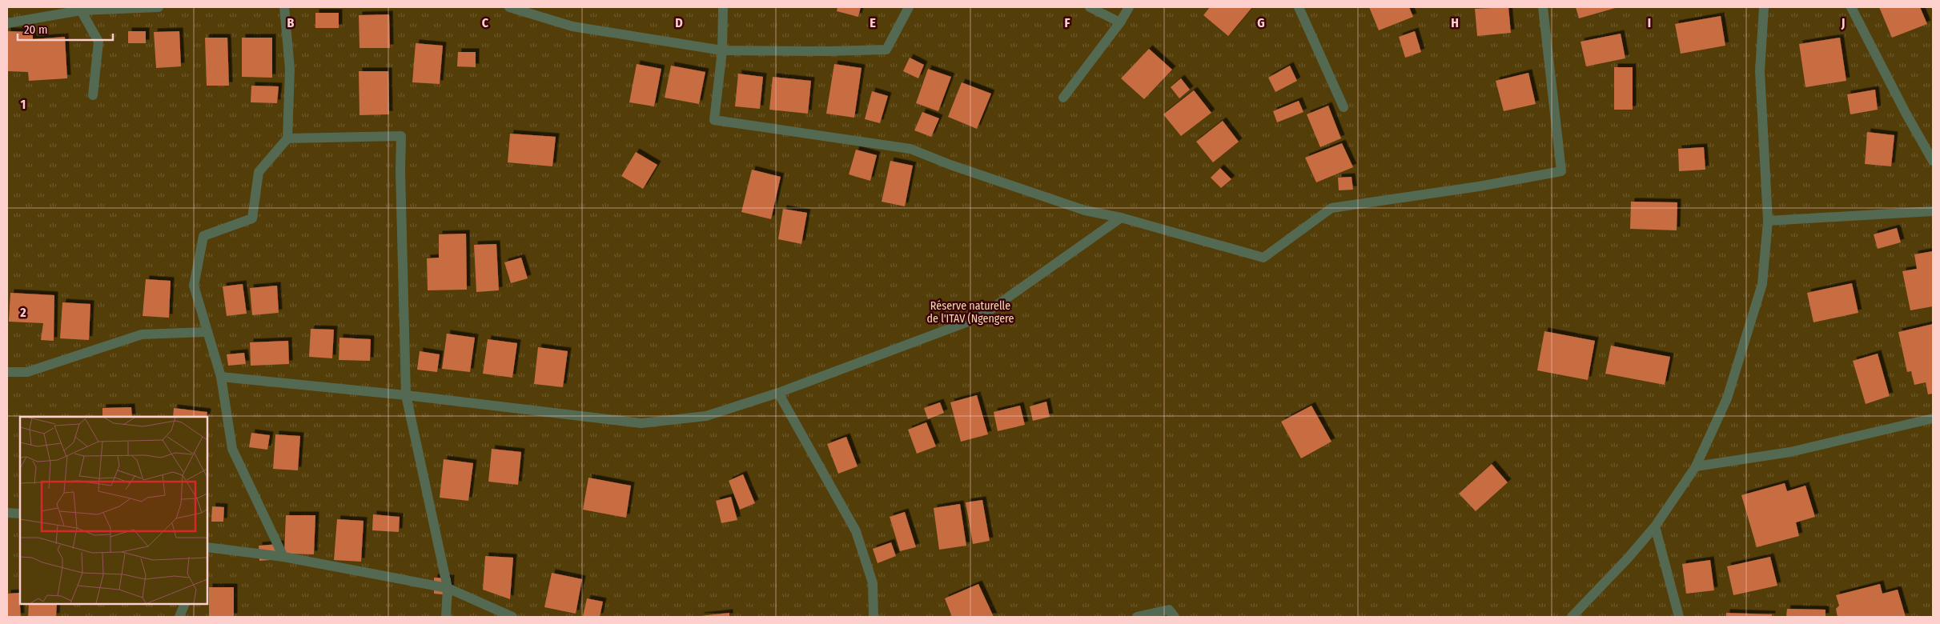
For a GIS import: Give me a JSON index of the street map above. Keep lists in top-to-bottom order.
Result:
{
  "parks": ["Réserve naturelle de l'ITAV (Ngengere"],
  "scale_bar": "20 m",
  "grid": {
    "columns": [
      "B",
      "C",
      "D",
      "E",
      "F",
      "G",
      "H",
      "I",
      "J"
    ],
    "rows": ["1", "2"]
  }
}
